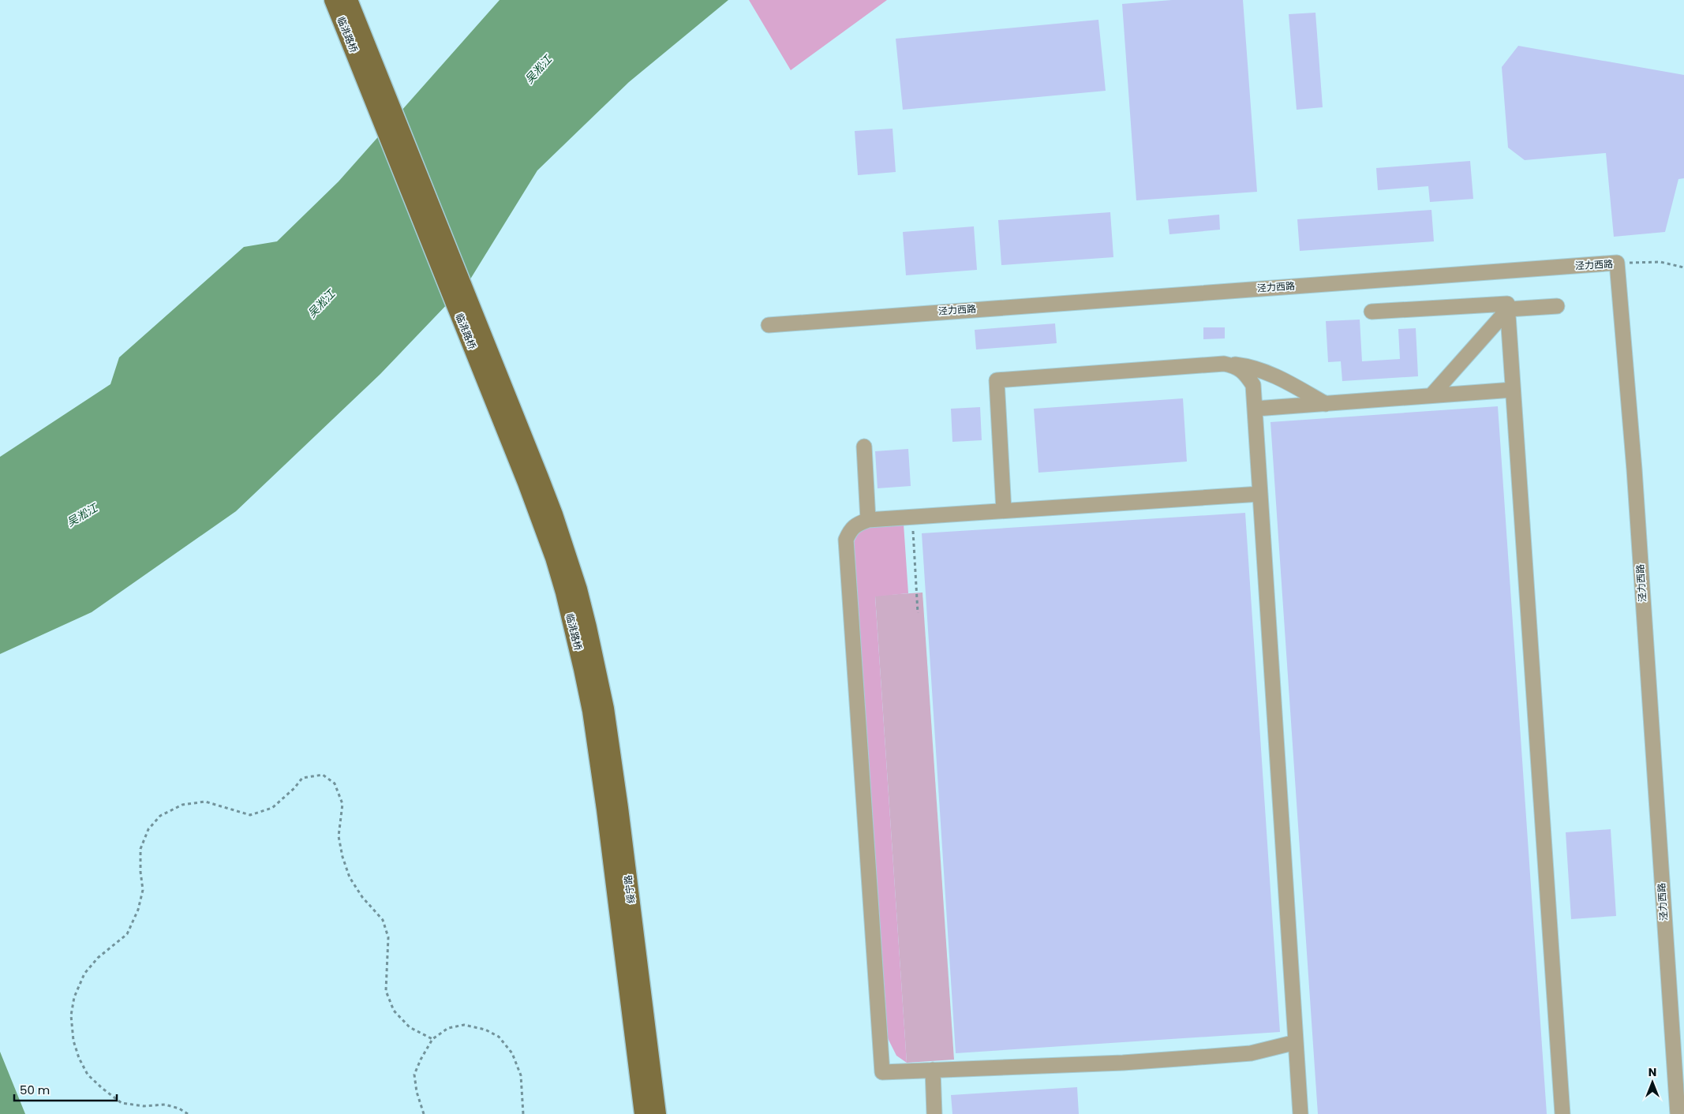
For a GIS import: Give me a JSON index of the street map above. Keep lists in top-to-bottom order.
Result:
{
  "streets": {
    "main road": ["临洮路桥", "绥宁路"],
    "street": ["泾力西路"]
  },
  "crossings": [
    ["临洮路桥", "绥宁路"]
  ],
  "water": ["吴淞江"],
  "scale_bar": "50 m",
  "north": "top"
}
